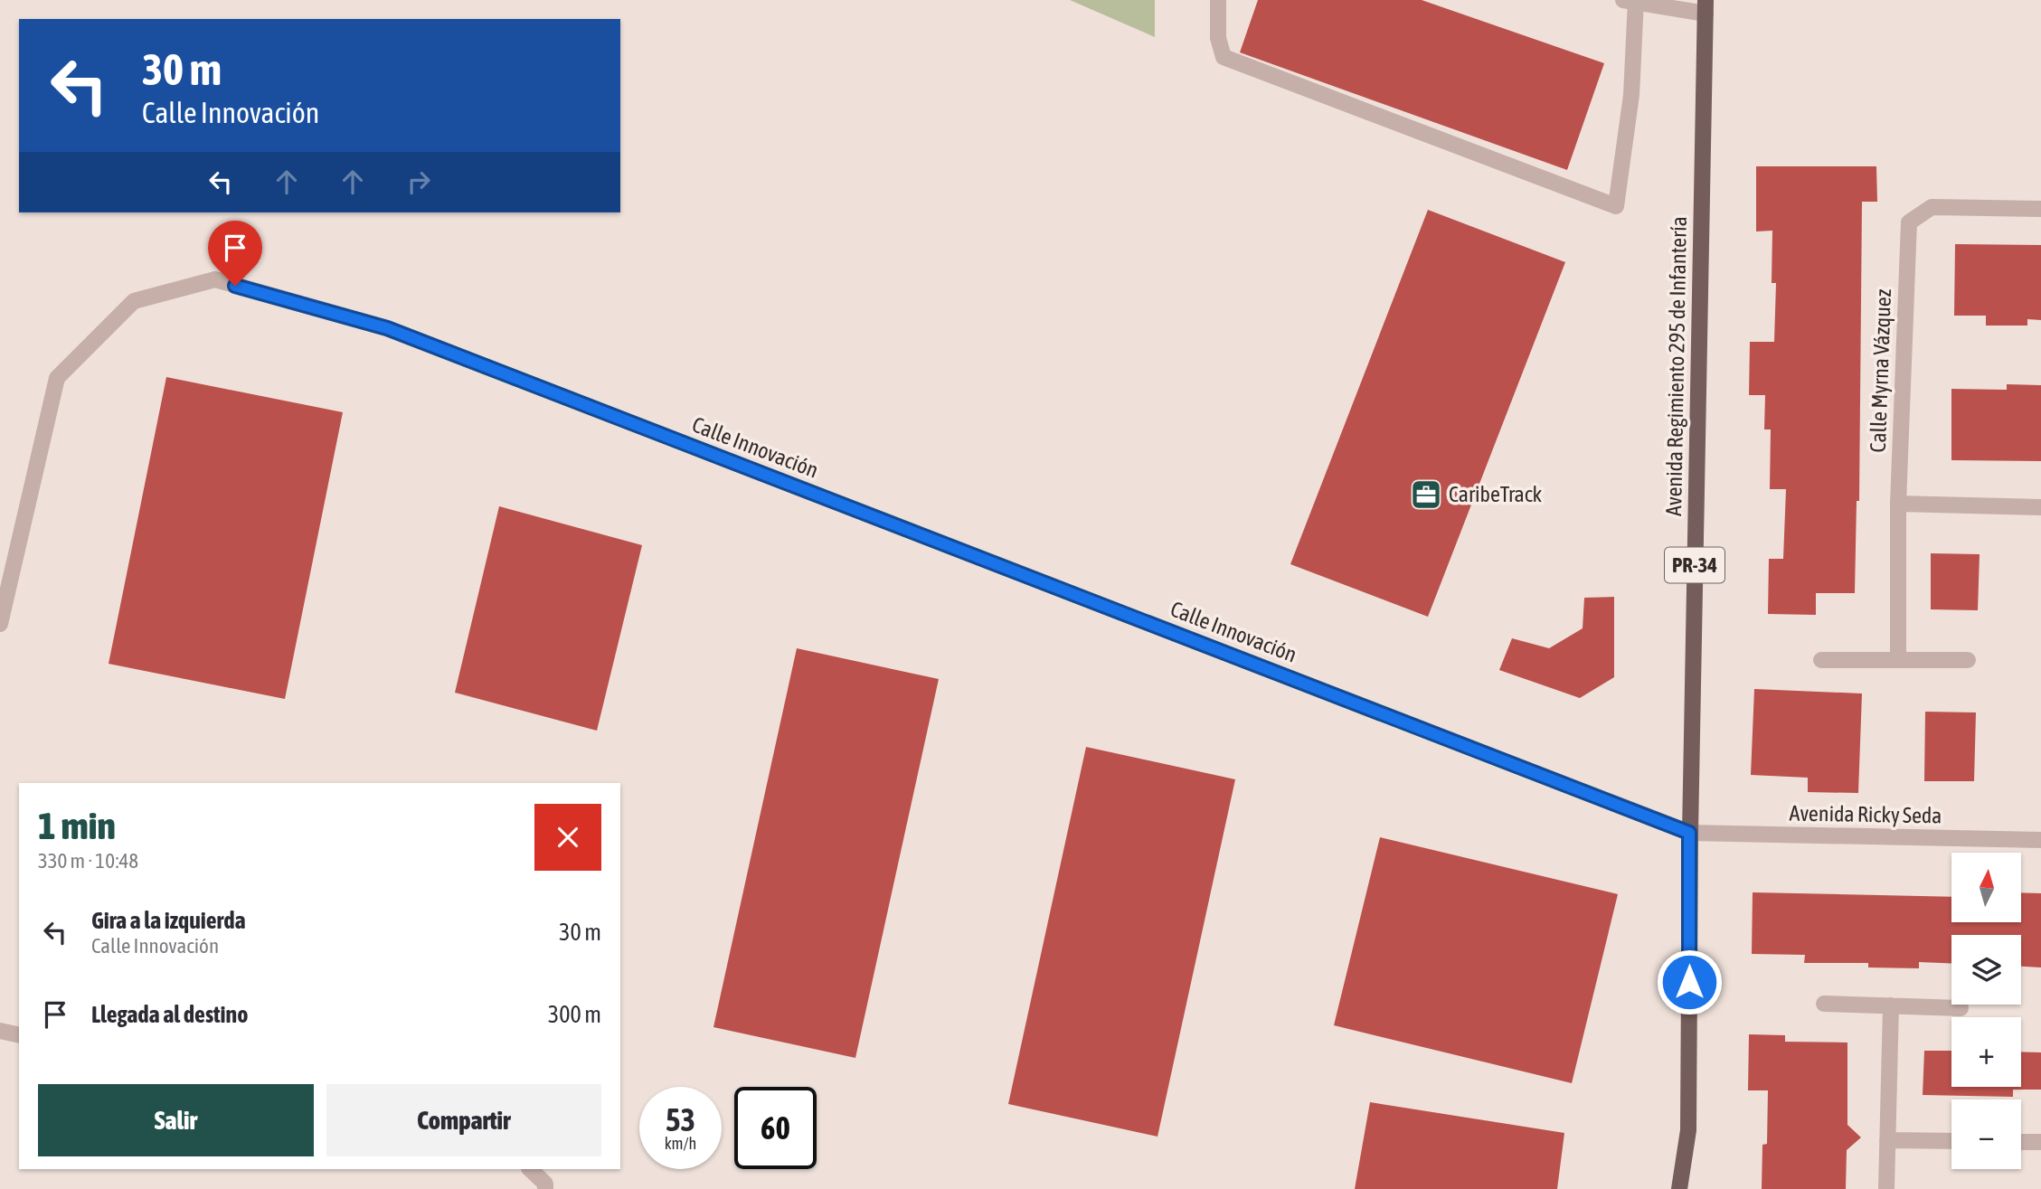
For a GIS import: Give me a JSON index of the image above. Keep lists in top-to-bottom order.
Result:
{
  "streets": {
    "main road": ["Avenida Regimiento 295 de Infantería", "PR-34"],
    "street": ["Calle Myrna Vázquez", "Calle Innovación", "Avenida Ricky Seda"]
  },
  "crossings": [
    ["Avenida Regimiento 295 de Infantería", "Calle Innovación"],
    ["Avenida Regimiento 295 de Infantería", "Avenida Ricky Seda"],
    ["Calle Innovación", "Avenida Ricky Seda"]
  ],
  "places": {
    "office": ["CaribeTrack"]
  },
  "north": "top",
  "page": {
    "turn": ["30 m", "Calle Innovación"],
    "heading": ["1 min", "330 m · 10:48"],
    "map_buttons": ["+", "−"],
    "list": [
      {
        "name": "Gira a la izquierda",
        "note": "Calle Innovación",
        "value": "30 m"
      },
      {
        "name": "Llegada al destino",
        "value": "300 m"
      }
    ],
    "buttons": ["Salir", "Compartir"],
    "speed": "53 km/h",
    "limit": "60"
  }
}
